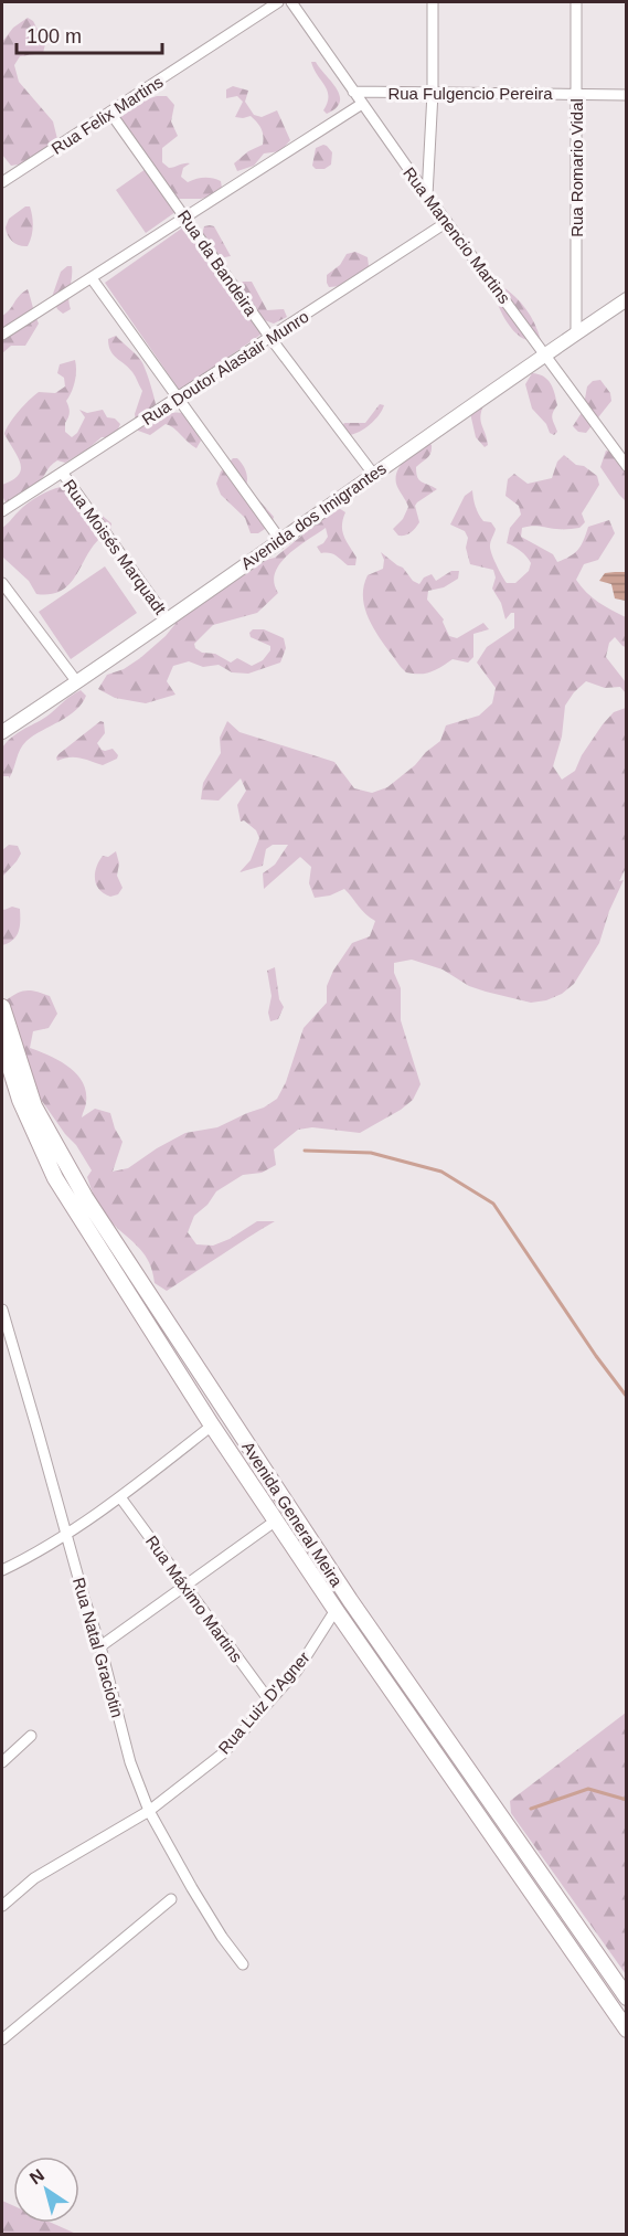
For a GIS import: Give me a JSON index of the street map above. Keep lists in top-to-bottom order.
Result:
{
  "streets": {
    "main road": ["Avenida General Meira"],
    "street": [
      "Rua Fulgencio Pereira",
      "Rua Felix Martins",
      "Rua Romario Vidal",
      "Rua Manencio Martins",
      "Rua da Bandeira",
      "Rua Doutor Alastair Munro",
      "Avenida dos Imigrantes",
      "Rua Moisés Marquadt",
      "Rua Máximo Martins",
      "Rua Natal Graciotin",
      "Rua Luiz D'Agner"
    ]
  },
  "crossings": [
    ["Rua Fulgencio Pereira", "Rua Romario Vidal"],
    ["Rua Fulgencio Pereira", "Rua Manencio Martins"],
    ["Rua Felix Martins", "Rua da Bandeira"],
    ["Rua Romario Vidal", "Avenida dos Imigrantes"],
    ["Rua Manencio Martins", "Rua Doutor Alastair Munro"],
    ["Rua Manencio Martins", "Avenida dos Imigrantes"],
    ["Rua da Bandeira", "Rua Doutor Alastair Munro"],
    ["Rua da Bandeira", "Avenida dos Imigrantes"],
    ["Rua Doutor Alastair Munro", "Rua Moisés Marquadt"],
    ["Avenida dos Imigrantes", "Rua Moisés Marquadt"],
    ["Avenida General Meira", "Rua Luiz D'Agner"],
    ["Rua Máximo Martins", "Rua Luiz D'Agner"],
    ["Rua Natal Graciotin", "Rua Luiz D'Agner"]
  ],
  "scale_bar": "100 m",
  "north": "top left"
}
